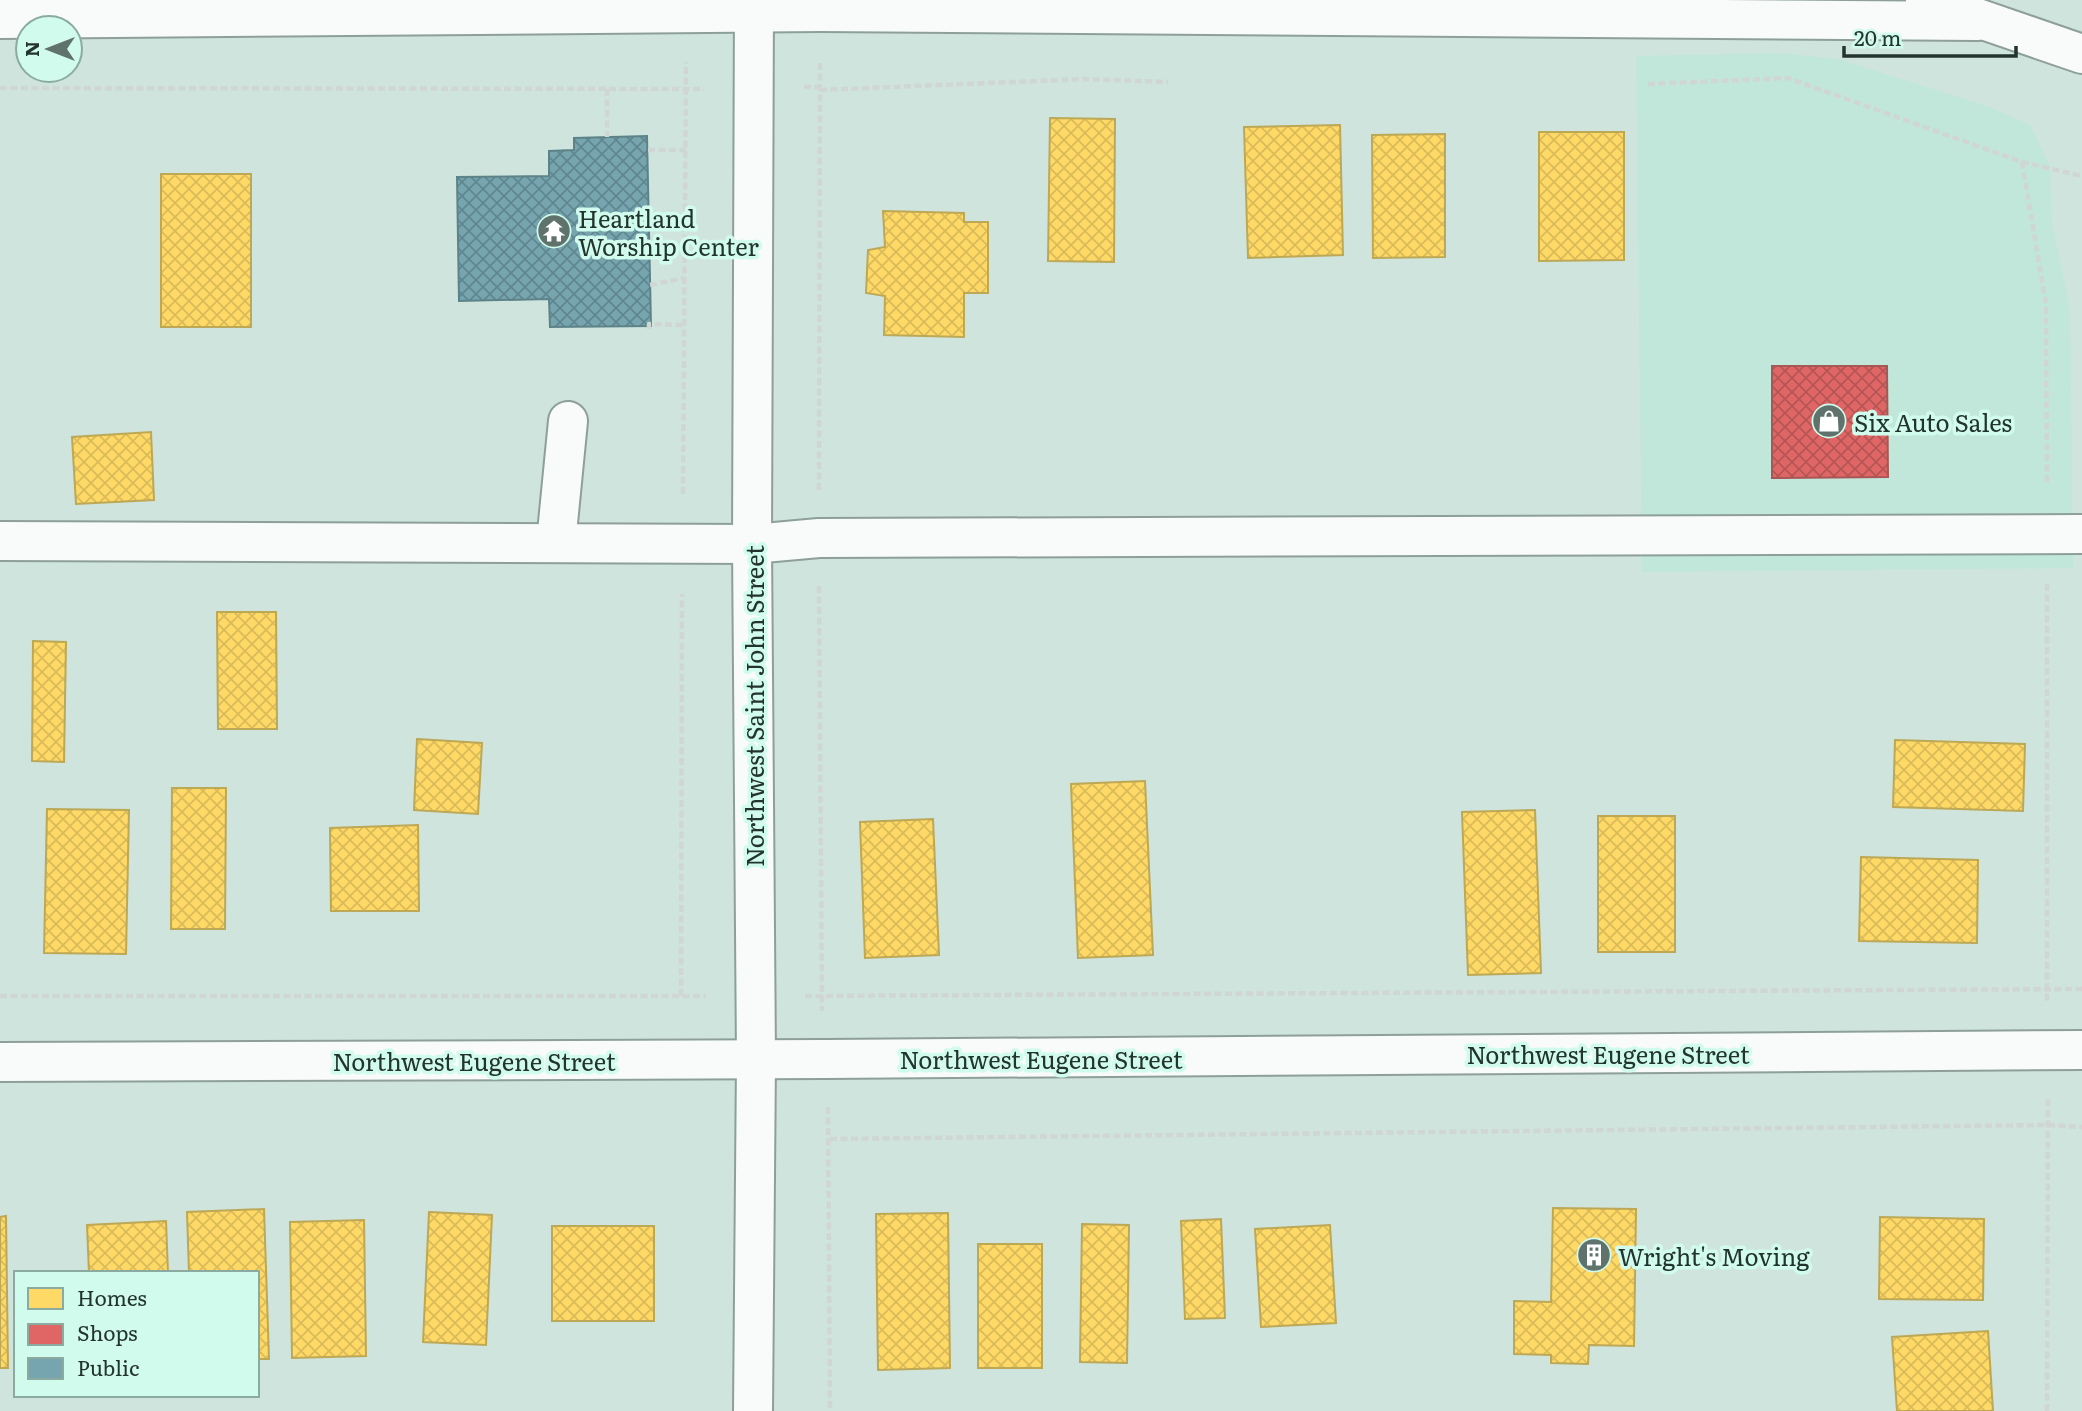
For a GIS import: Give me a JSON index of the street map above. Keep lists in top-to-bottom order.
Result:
{
  "streets": {
    "street": ["Northwest Saint John Street", "Northwest Eugene Street"]
  },
  "crossings": [
    ["Northwest Saint John Street", "Northwest Eugene Street"]
  ],
  "places": {
    "temple": ["Heartland Worship Center"],
    "shop": ["Six Auto Sales"],
    "building": ["Wright's Moving"]
  },
  "legend": ["Homes", "Shops", "Public"],
  "scale_bar": "20 m",
  "north": "left"
}
